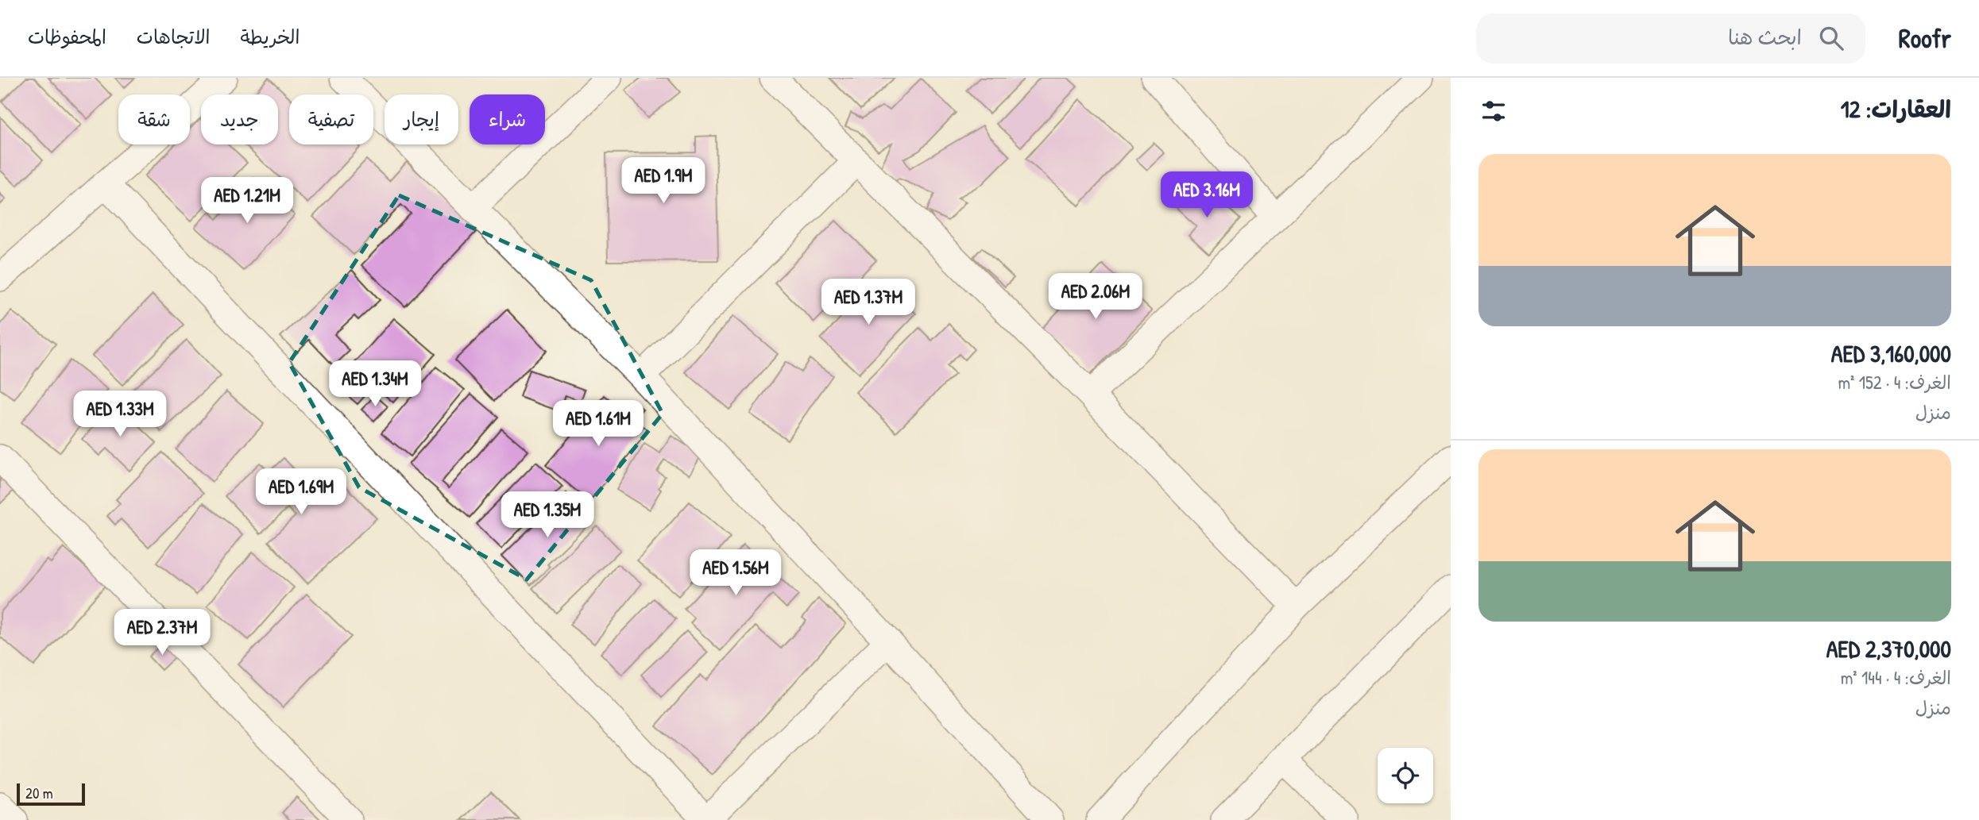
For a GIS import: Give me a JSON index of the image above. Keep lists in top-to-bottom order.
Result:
{
  "scale_bar": "20 m",
  "page": {
    "header": "Roofr",
    "search": "ابحث هنا",
    "nav": ["الخريطة", "الاتجاهات", "المحفوظات"],
    "heading": "العقارات: 12",
    "chip": [
      "شراء",
      "إيجار",
      "تصفية",
      "جديد",
      "شقة"
    ],
    "list": [
      {
        "name": "AED 3,160,000",
        "note": "الغرف: 4 · 152 m² · منزل"
      },
      {
        "name": "AED 2,370,000",
        "note": "الغرف: 4 · 144 m² · منزل"
      }
    ],
    "price": [
      "AED 1.9M",
      "AED 3.16M",
      "AED 1.21M",
      "AED 2.06M",
      "AED 1.37M",
      "AED 1.34M",
      "AED 1.33M",
      "AED 1.61M",
      "AED 1.69M",
      "AED 1.35M",
      "AED 1.56M",
      "AED 2.37M"
    ],
    "scale": "20 m"
  }
}
